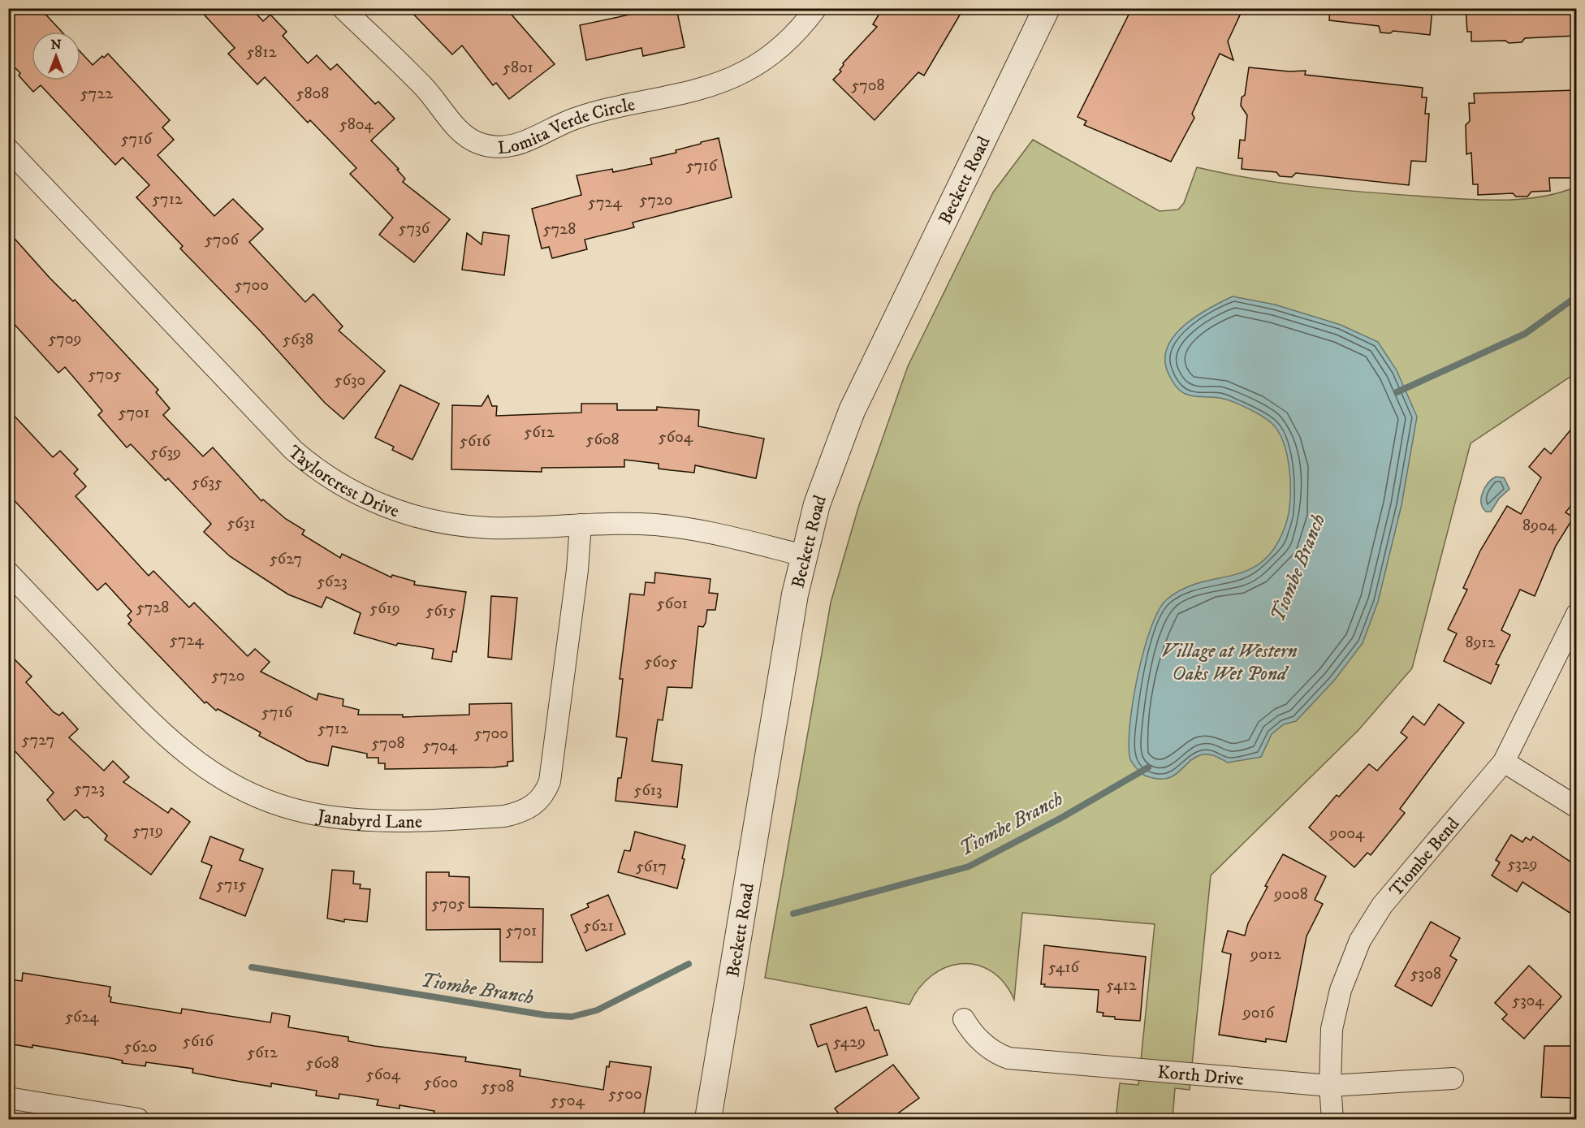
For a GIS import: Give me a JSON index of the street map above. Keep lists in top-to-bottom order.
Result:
{
  "streets": {
    "street": [
      "Lomita Verde Circle",
      "Beckett Road",
      "Taylorcrest Drive",
      "Janabyrd Lane",
      "Tiombe Bend",
      "Korth Drive"
    ]
  },
  "crossings": [
    ["Beckett Road", "Taylorcrest Drive"],
    ["Taylorcrest Drive", "Janabyrd Lane"],
    ["Tiombe Bend", "Korth Drive"]
  ],
  "water": ["Tiombe Branch", "Village at Western Oaks Wet Pond"],
  "house_numbers": [
    "5812",
    "5801",
    "5708",
    "5722",
    "5808",
    "5804",
    "5716",
    "5716",
    "5712",
    "5720",
    "5724",
    "5736",
    "5728",
    "5706",
    "5700",
    "5709",
    "5638",
    "5705",
    "5630",
    "5701",
    "5612",
    "5604",
    "5608",
    "5616",
    "5639",
    "5635",
    "5631",
    "8904",
    "5627",
    "5623",
    "5601",
    "5728",
    "5619",
    "5615",
    "5724",
    "8912",
    "5605",
    "5720",
    "5716",
    "5712",
    "5700",
    "5727",
    "5708",
    "5704",
    "5723",
    "5613",
    "5719",
    "9004",
    "5329",
    "5617",
    "5715",
    "9008",
    "5705",
    "5621",
    "5701",
    "9012",
    "5416",
    "5308",
    "5412",
    "5304",
    "9016",
    "5624",
    "5616",
    "5429",
    "5620",
    "5612",
    "5608",
    "5604",
    "5600",
    "5508",
    "5500",
    "5504"
  ],
  "north": "top"
}
